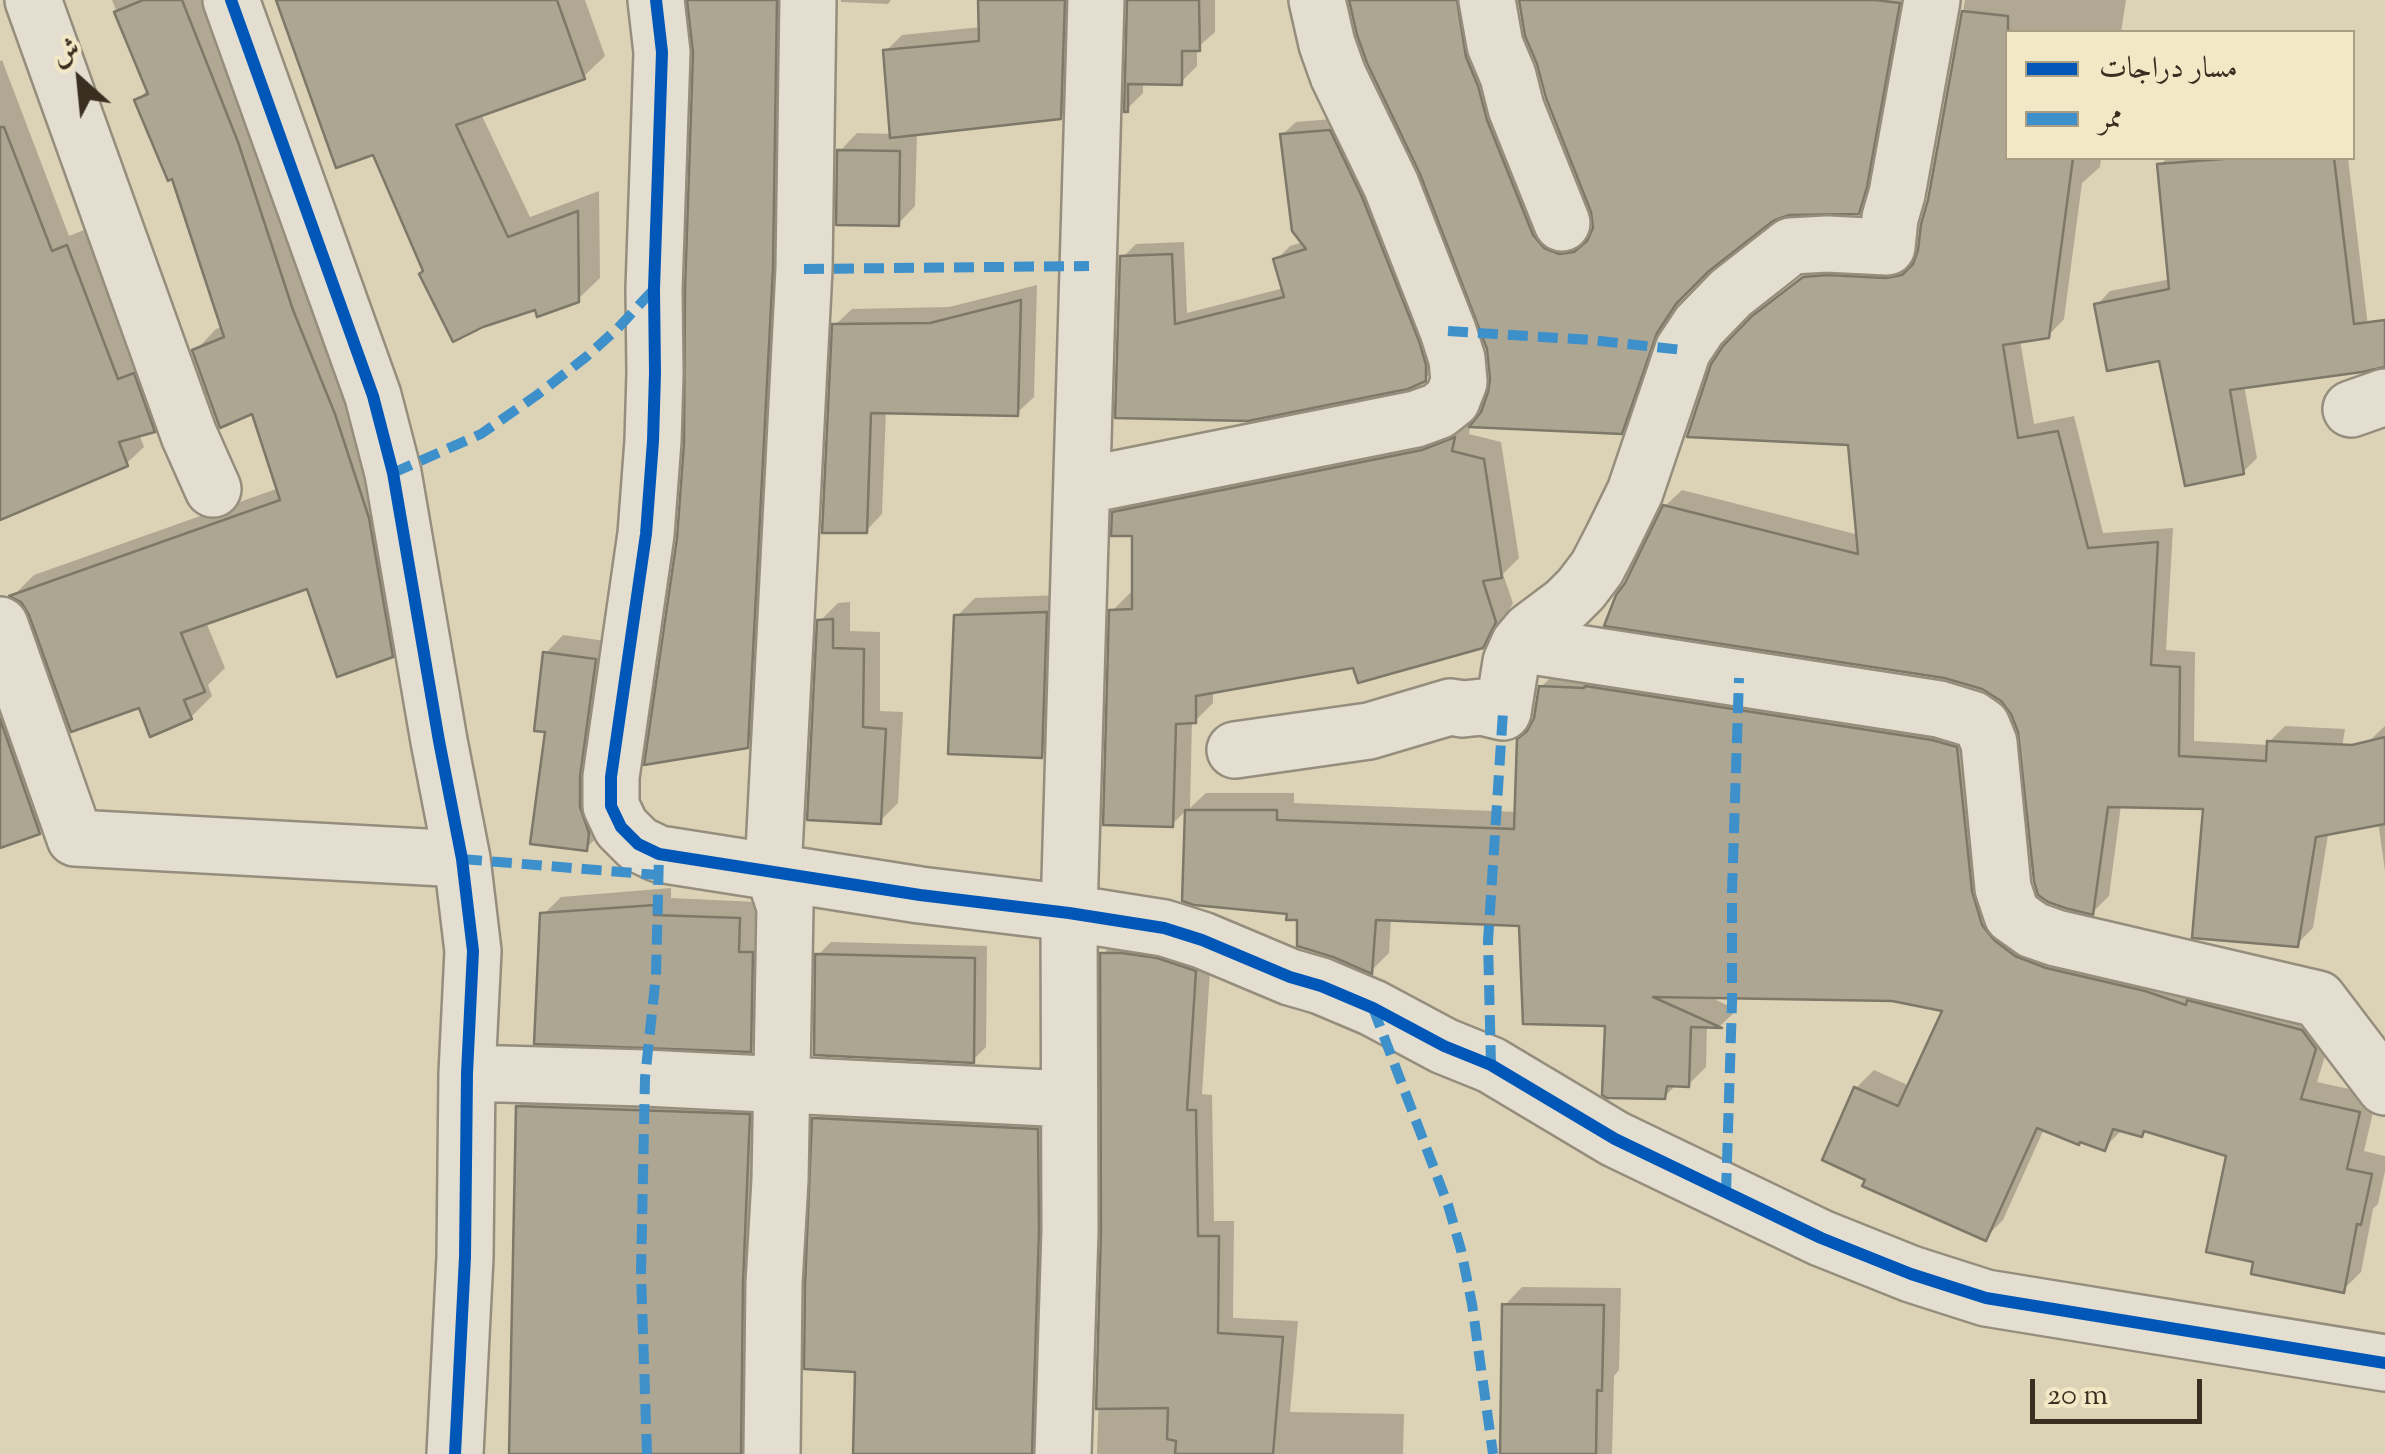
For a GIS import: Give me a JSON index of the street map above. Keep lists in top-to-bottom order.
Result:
{
  "legend": ["مسار دراجات", "ممر"],
  "scale_bar": "20 m",
  "north": "top left"
}
